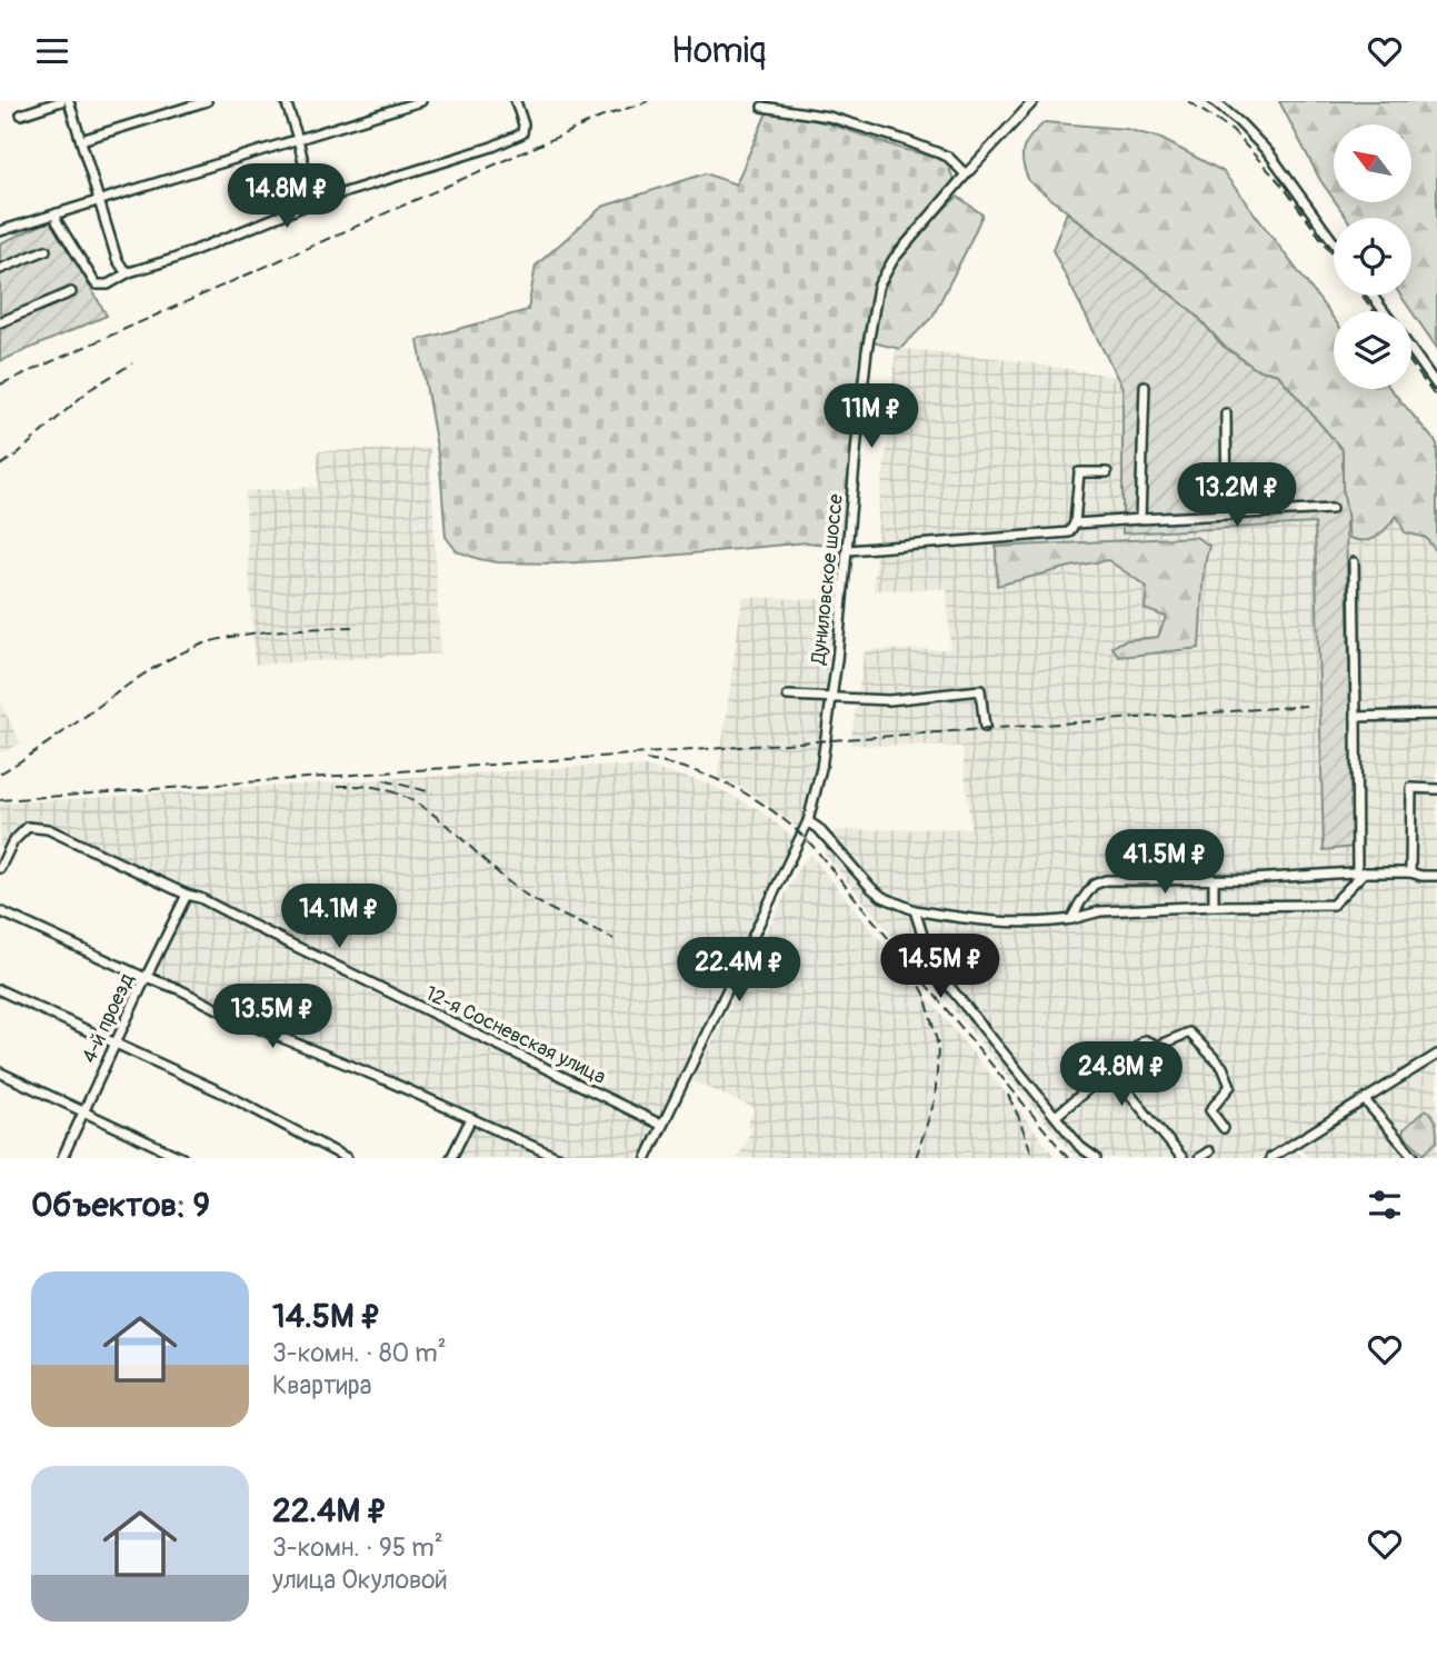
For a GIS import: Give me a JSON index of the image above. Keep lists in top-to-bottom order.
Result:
{
  "streets": {
    "street": ["Дуниловское шоссе", "4-й проезд", "12-я Сосневская улица"]
  },
  "crossings": [
    ["Дуниловское шоссе", "12-я Сосневская улица"],
    ["4-й проезд", "12-я Сосневская улица"]
  ],
  "north": "top left",
  "page": {
    "header": "Homiq",
    "price": [
      "14.8M ₽",
      "11M ₽",
      "13.2M ₽",
      "41.5M ₽",
      "14.1M ₽",
      "14.5M ₽",
      "22.4M ₽",
      "13.5M ₽",
      "24.8M ₽"
    ],
    "heading": "Объектов: 9",
    "list": [
      {
        "name": "14.5M ₽",
        "note": "3-комн. · 80 m² · Квартира"
      },
      {
        "name": "22.4M ₽",
        "note": "3-комн. · 95 m² · улица Окуловой"
      }
    ]
  }
}
